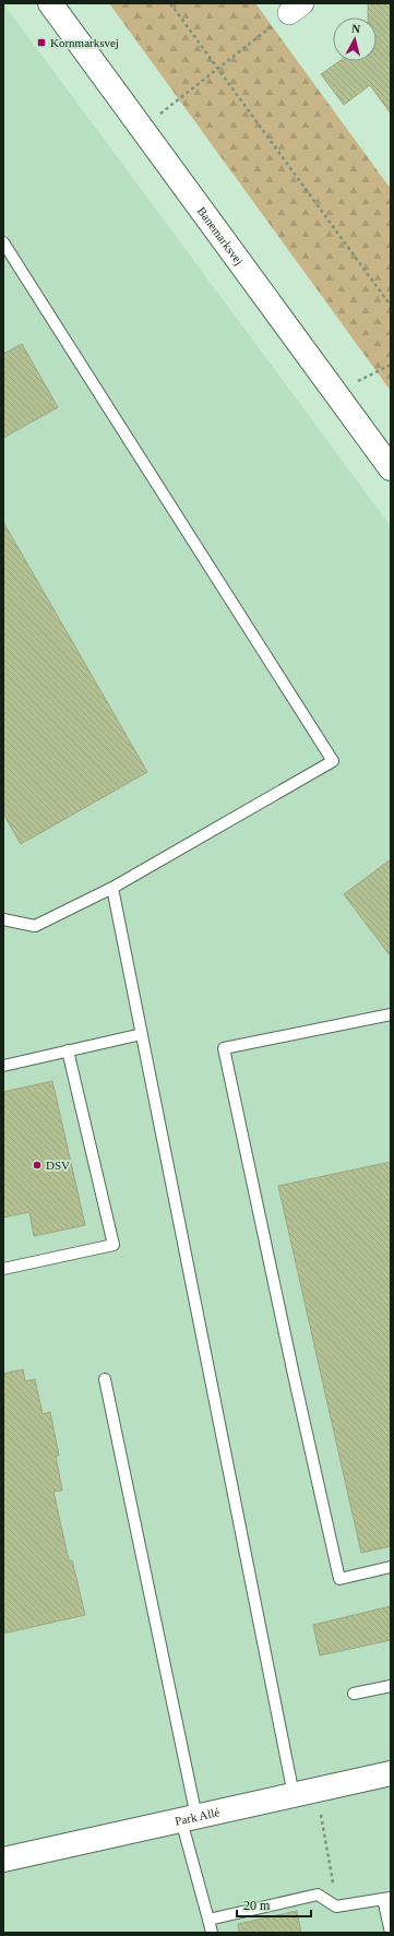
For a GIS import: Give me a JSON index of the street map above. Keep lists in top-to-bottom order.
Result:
{
  "streets": {
    "street": ["Banemarksvej", "Park Allé"]
  },
  "places": {
    "transit": ["Kornmarksvej"],
    "other": ["DSV"]
  },
  "scale_bar": "20 m",
  "north": "top"
}
